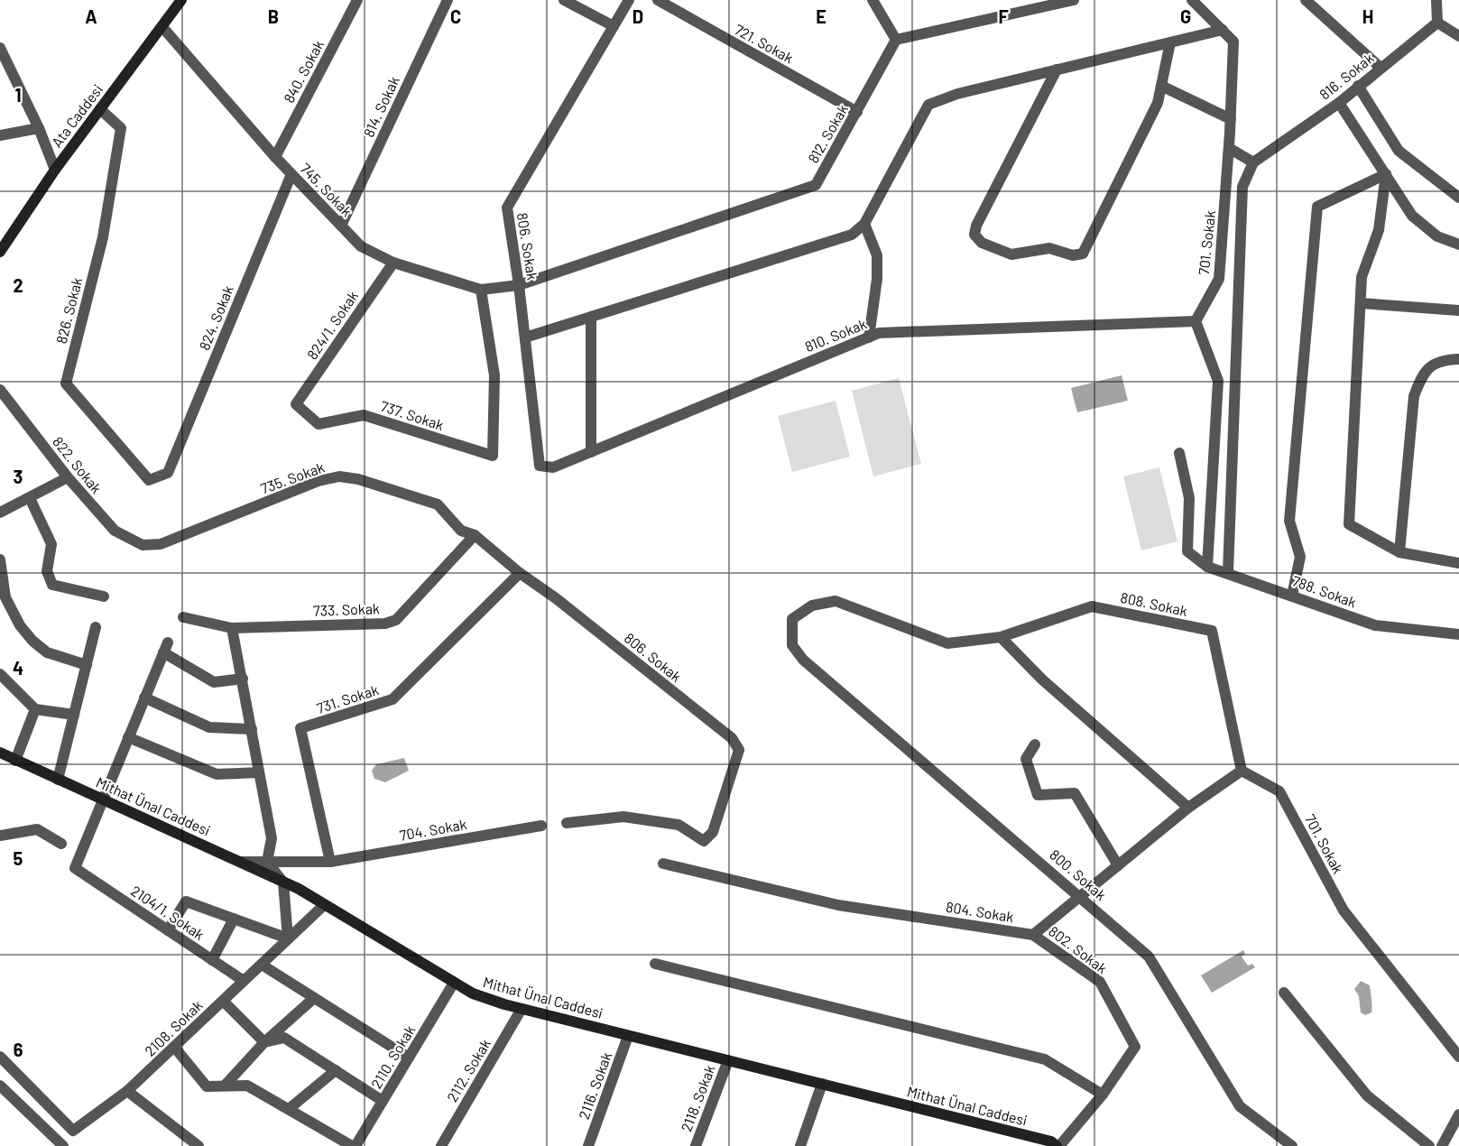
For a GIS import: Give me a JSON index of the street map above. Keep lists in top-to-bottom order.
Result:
{
  "streets": {
    "main road": ["Ata Caddesi", "Mithat Ünal Caddesi"],
    "street": [
      "721. Sokak",
      "840. Sokak",
      "816. Sokak",
      "814. Sokak",
      "812. Sokak",
      "745. Sokak",
      "701. Sokak",
      "806. Sokak",
      "826. Sokak",
      "824. Sokak",
      "824/1. Sokak",
      "810. Sokak",
      "737. Sokak",
      "822. Sokak",
      "735. Sokak",
      "788. Sokak",
      "808. Sokak",
      "733. Sokak",
      "731. Sokak",
      "704. Sokak",
      "800. Sokak",
      "804. Sokak",
      "2104/1. Sokak",
      "802. Sokak",
      "2108. Sokak",
      "2110. Sokak",
      "2112. Sokak",
      "2116. Sokak",
      "2118. Sokak"
    ]
  },
  "crossings": [
    ["721. Sokak", "812. Sokak"],
    ["840. Sokak", "745. Sokak"],
    ["814. Sokak", "745. Sokak"],
    ["Ata Caddesi", "745. Sokak"],
    ["Ata Caddesi", "826. Sokak"],
    ["812. Sokak", "745. Sokak"],
    ["812. Sokak", "806. Sokak"],
    ["745. Sokak", "806. Sokak"],
    ["745. Sokak", "824. Sokak"],
    ["745. Sokak", "824/1. Sokak"],
    ["745. Sokak", "737. Sokak"],
    ["701. Sokak", "810. Sokak"],
    ["701. Sokak", "808. Sokak"],
    ["806. Sokak", "810. Sokak"],
    ["806. Sokak", "735. Sokak"],
    ["806. Sokak", "731. Sokak"],
    ["826. Sokak", "824. Sokak"],
    ["824/1. Sokak", "737. Sokak"],
    ["822. Sokak", "735. Sokak"],
    ["735. Sokak", "733. Sokak"],
    ["735. Sokak", "731. Sokak"],
    ["808. Sokak", "800. Sokak"],
    ["731. Sokak", "704. Sokak"],
    ["Mithat Ünal Caddesi", "704. Sokak"],
    ["Mithat Ünal Caddesi", "2104/1. Sokak"],
    ["Mithat Ünal Caddesi", "2108. Sokak"],
    ["Mithat Ünal Caddesi", "2110. Sokak"],
    ["Mithat Ünal Caddesi", "2112. Sokak"],
    ["Mithat Ünal Caddesi", "2116. Sokak"],
    ["Mithat Ünal Caddesi", "2118. Sokak"],
    ["804. Sokak", "802. Sokak"],
    ["2104/1. Sokak", "2108. Sokak"]
  ],
  "grid": {
    "columns": [
      "A",
      "B",
      "C",
      "D",
      "E",
      "F",
      "G",
      "H"
    ],
    "rows": [
      "1",
      "2",
      "3",
      "4",
      "5",
      "6"
    ]
  }
}
